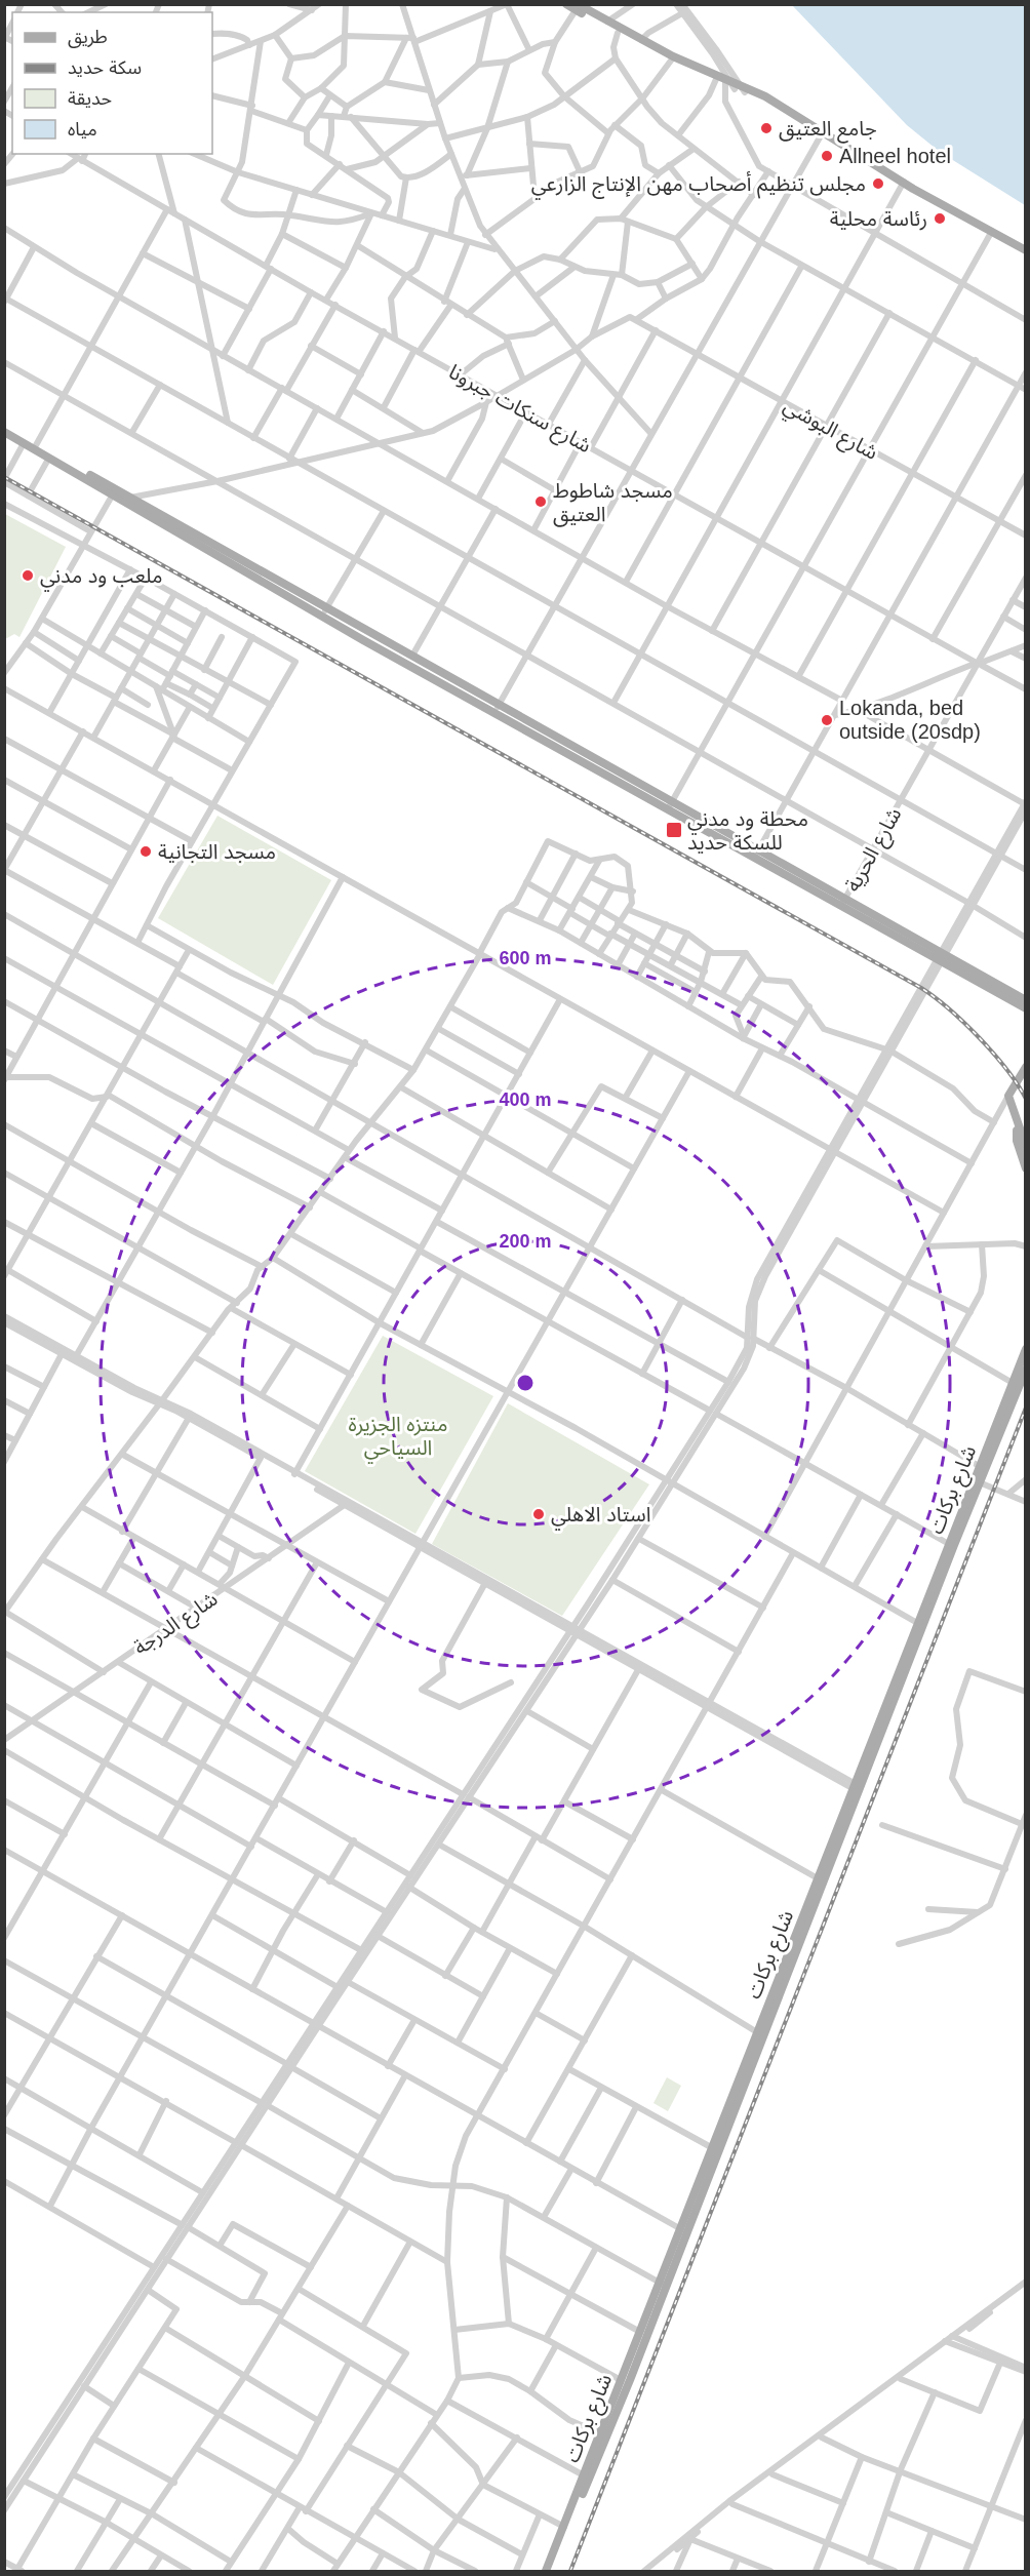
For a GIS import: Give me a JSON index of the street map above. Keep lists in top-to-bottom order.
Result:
{
  "streets": {
    "main road": ["شارع بركات"],
    "street": [
      "شارع سنكات جبرونا",
      "شارع البوشي",
      "شارع الحرية",
      "شارع الدرجة"
    ]
  },
  "crossings": [
    ["شارع سنكات جبرونا", "شارع الحرية"]
  ],
  "parks": ["منتزه الجزيرة السياحي"],
  "places": {
    "other": [
      "جامع العتيق",
      "Allneel hotel",
      "مجلس تنظيم أصحاب مهن الإنتاج الزارعي",
      "رئاسة محلية",
      "مسجد شاطوط العتيق",
      "ملعب ود مدني",
      "Lokanda, bed outside (20sdp)",
      "مسجد التجانية",
      "استاد الاهلي"
    ],
    "transit": ["محطة ود مدني للسكة حديد"]
  },
  "legend": [
    "طريق",
    "سكة حديد",
    "حديقة",
    "مياه"
  ],
  "rings": ["600 m", "400 m", "200 m"]
}
